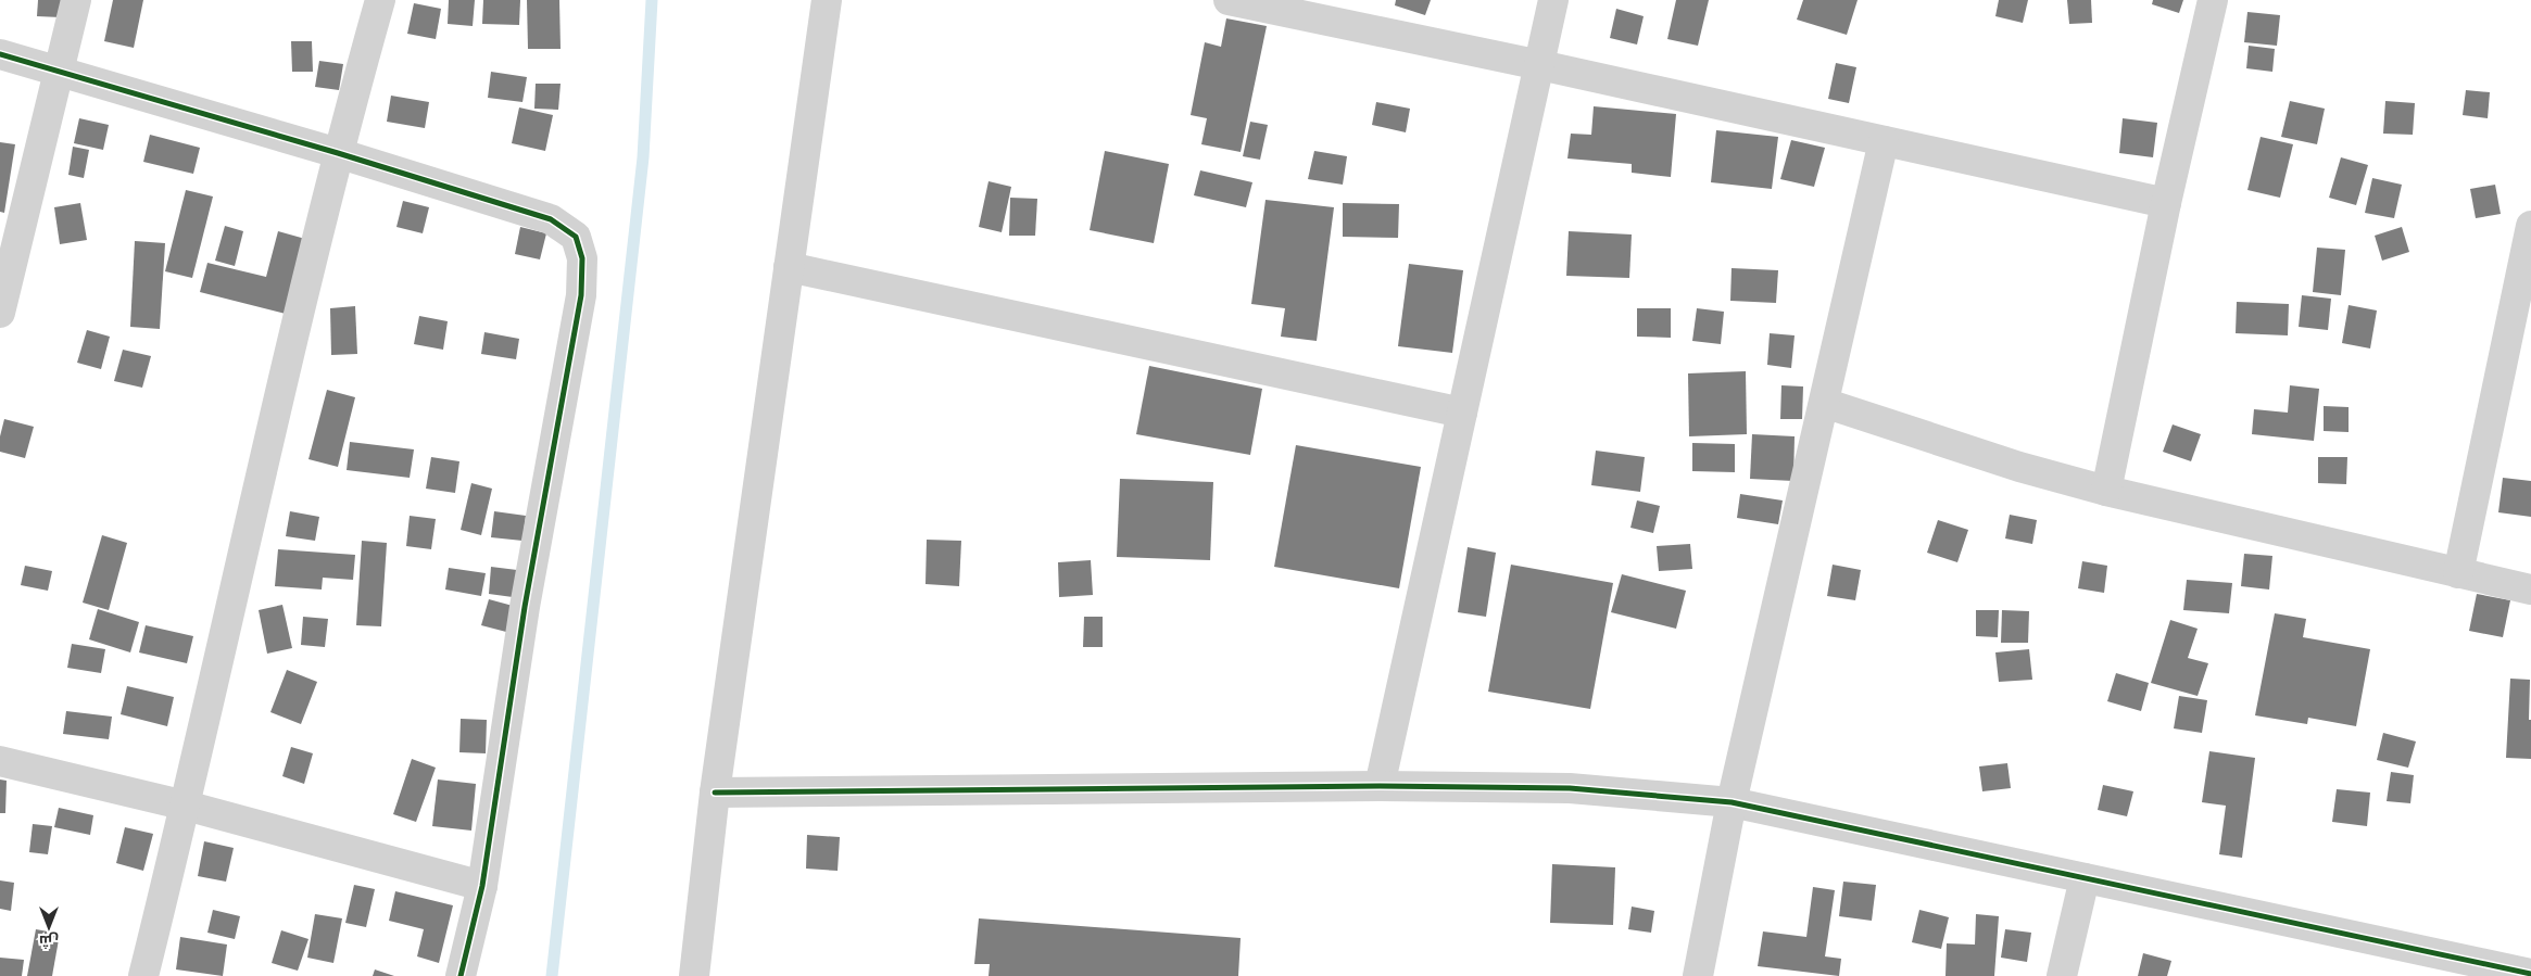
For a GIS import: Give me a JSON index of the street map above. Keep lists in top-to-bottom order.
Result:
{
  "north": "bottom"
}
